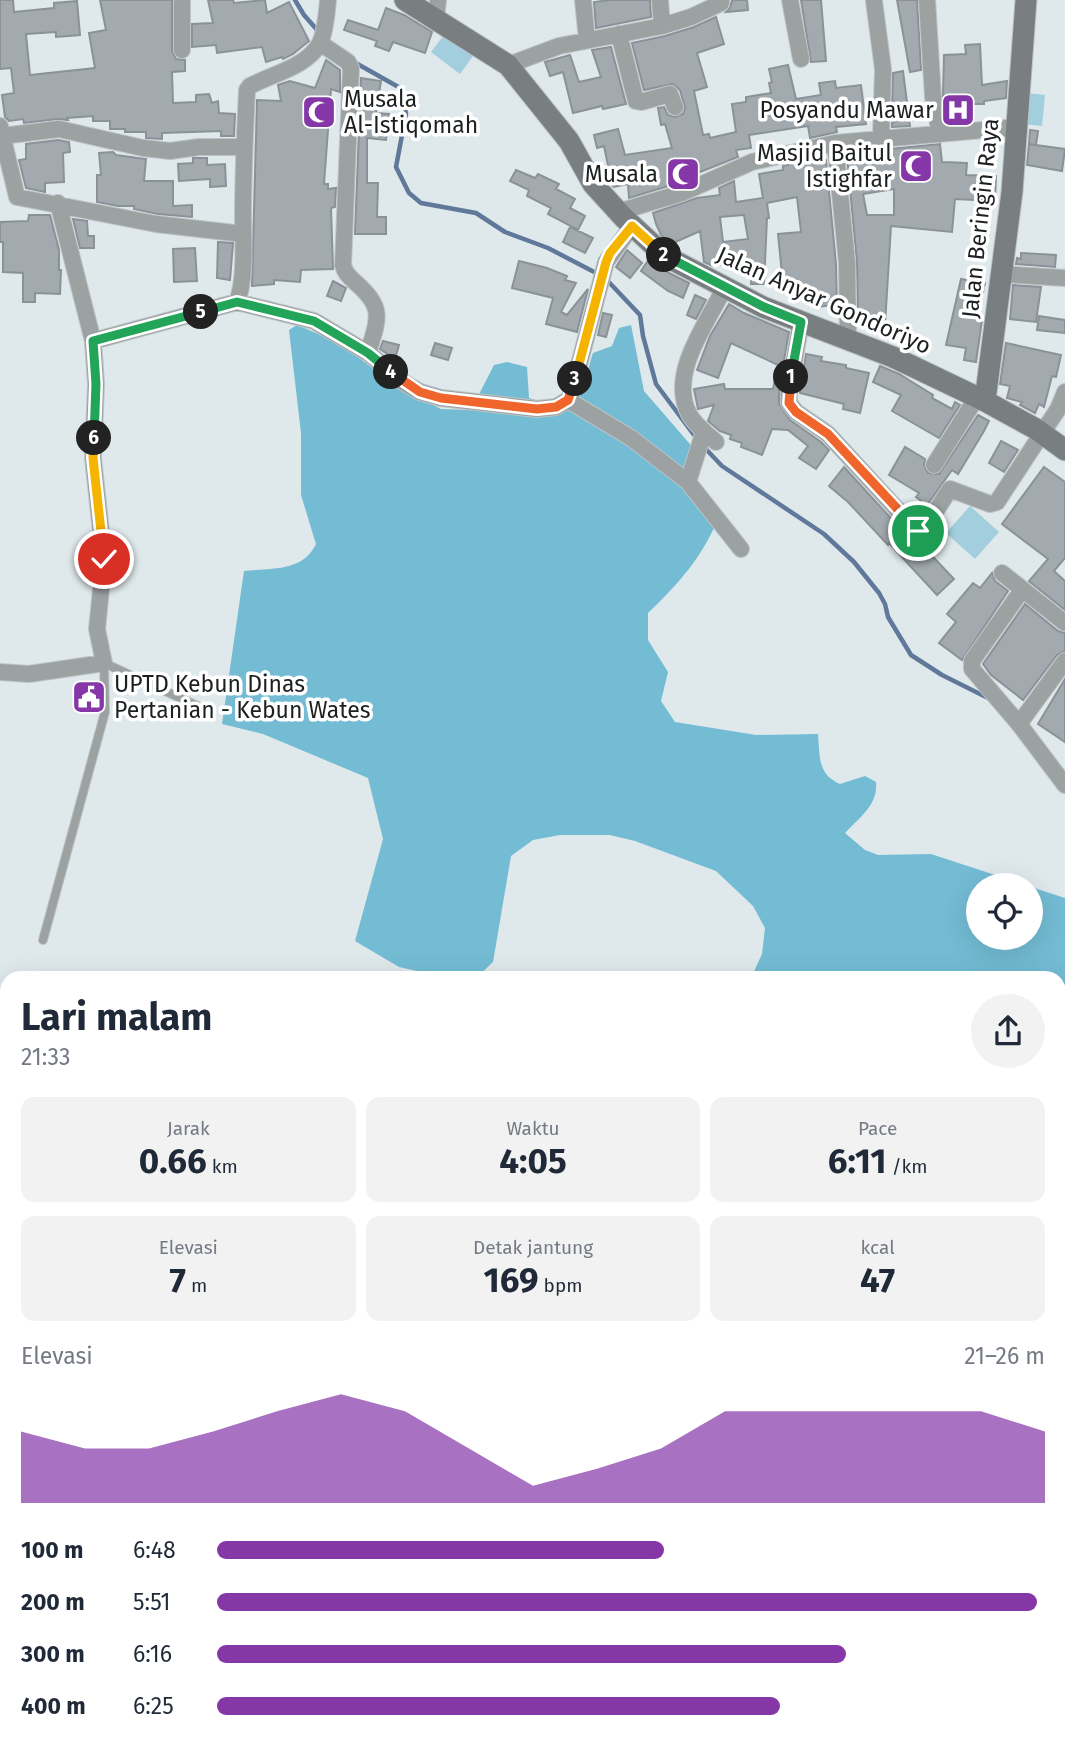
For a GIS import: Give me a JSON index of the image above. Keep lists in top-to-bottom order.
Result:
{
  "streets": {
    "street": ["Jalan Beringin Raya", "Jalan Anyar Gondoriyo"]
  },
  "crossings": [
    ["Jalan Beringin Raya", "Jalan Anyar Gondoriyo"]
  ],
  "places": {
    "hospital": ["Posyandu Mawar"],
    "mosque": ["Musala Al-Istiqomah", "Masjid Baitul Istighfar", "Musala"],
    "public building": ["UPTD Kebun Dinas Pertanian - Kebun Wates"]
  },
  "page": {
    "pins": [
      "2",
      "5",
      "4",
      "1",
      "3",
      "6"
    ],
    "heading": ["Lari malam", "21:33"],
    "stats": [
      ["Jarak", "0.66 km"],
      ["Waktu", "4:05"],
      ["Pace", "6:11 /km"],
      ["Elevasi", "7 m"],
      ["Detak jantung", "169 bpm"],
      ["kcal", "47"]
    ],
    "chart": ["Elevasi", "21–26 m"],
    "list": [
      {
        "name": "100 m",
        "note": "6:48"
      },
      {
        "name": "200 m",
        "note": "5:51"
      },
      {
        "name": "300 m",
        "note": "6:16"
      },
      {
        "name": "400 m",
        "note": "6:25"
      }
    ]
  }
}
